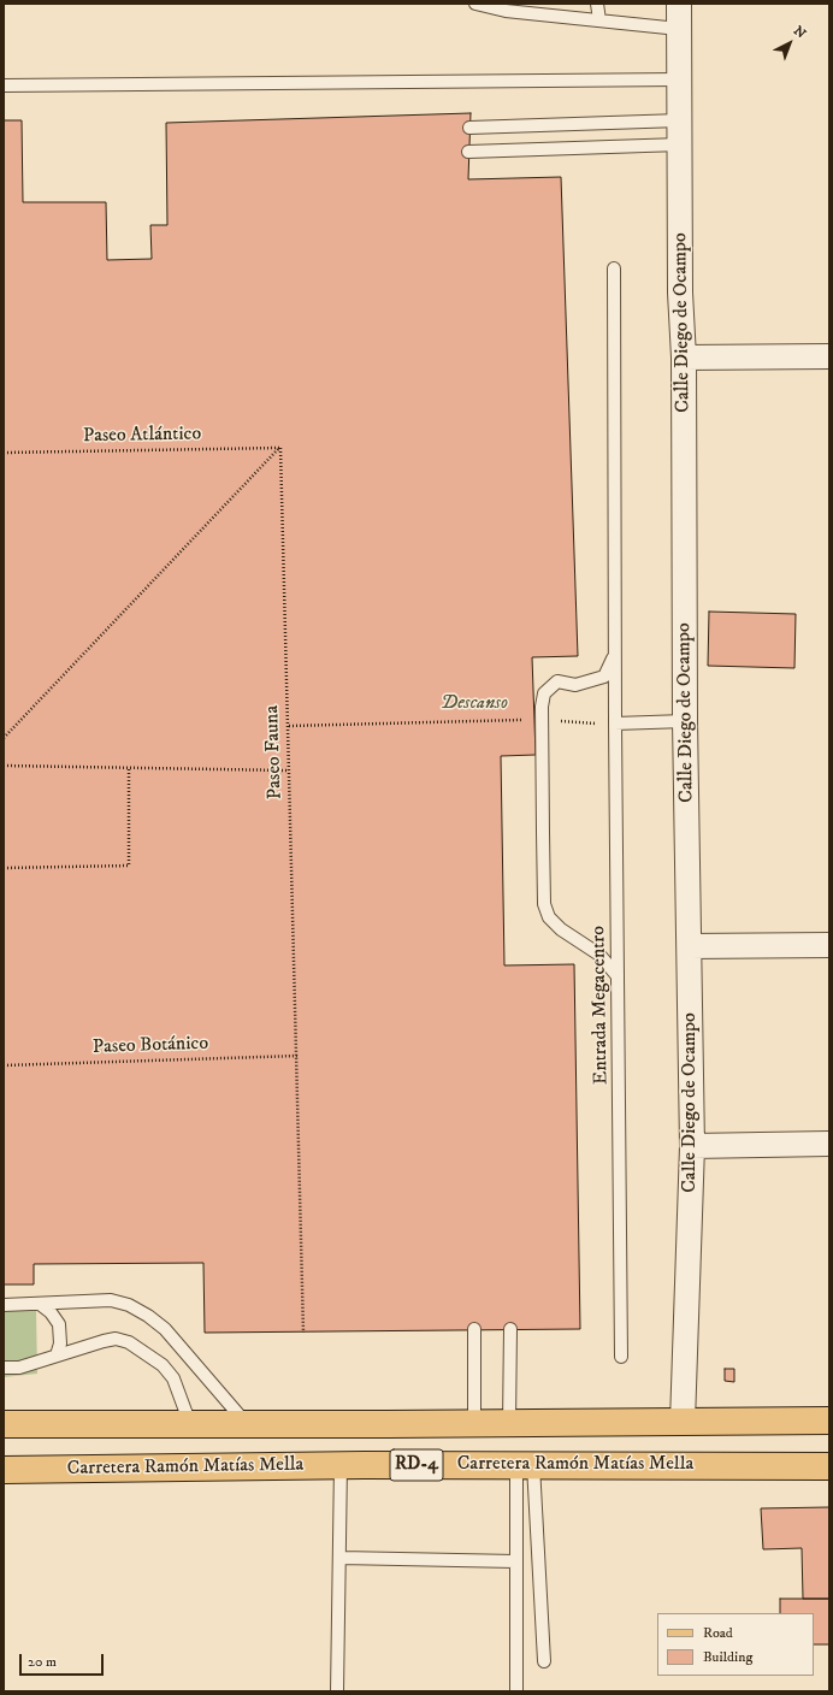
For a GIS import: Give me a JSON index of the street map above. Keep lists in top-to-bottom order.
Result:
{
  "streets": {
    "main road": ["RD-4", "Carretera Ramón Matías Mella"],
    "street": ["Calle Diego de Ocampo"],
    "lane": ["Entrada Megacentro"],
    "path": ["Paseo Atlántico", "Paseo Fauna", "Paseo Botánico"]
  },
  "crossings": [
    ["Calle Diego de Ocampo", "RD-4"],
    ["Paseo Atlántico", "Paseo Fauna"],
    ["Paseo Fauna", "Paseo Botánico"]
  ],
  "parks": ["Descanso"],
  "legend": ["Road", "Building"],
  "scale_bar": "20 m",
  "north": "top right"
}
